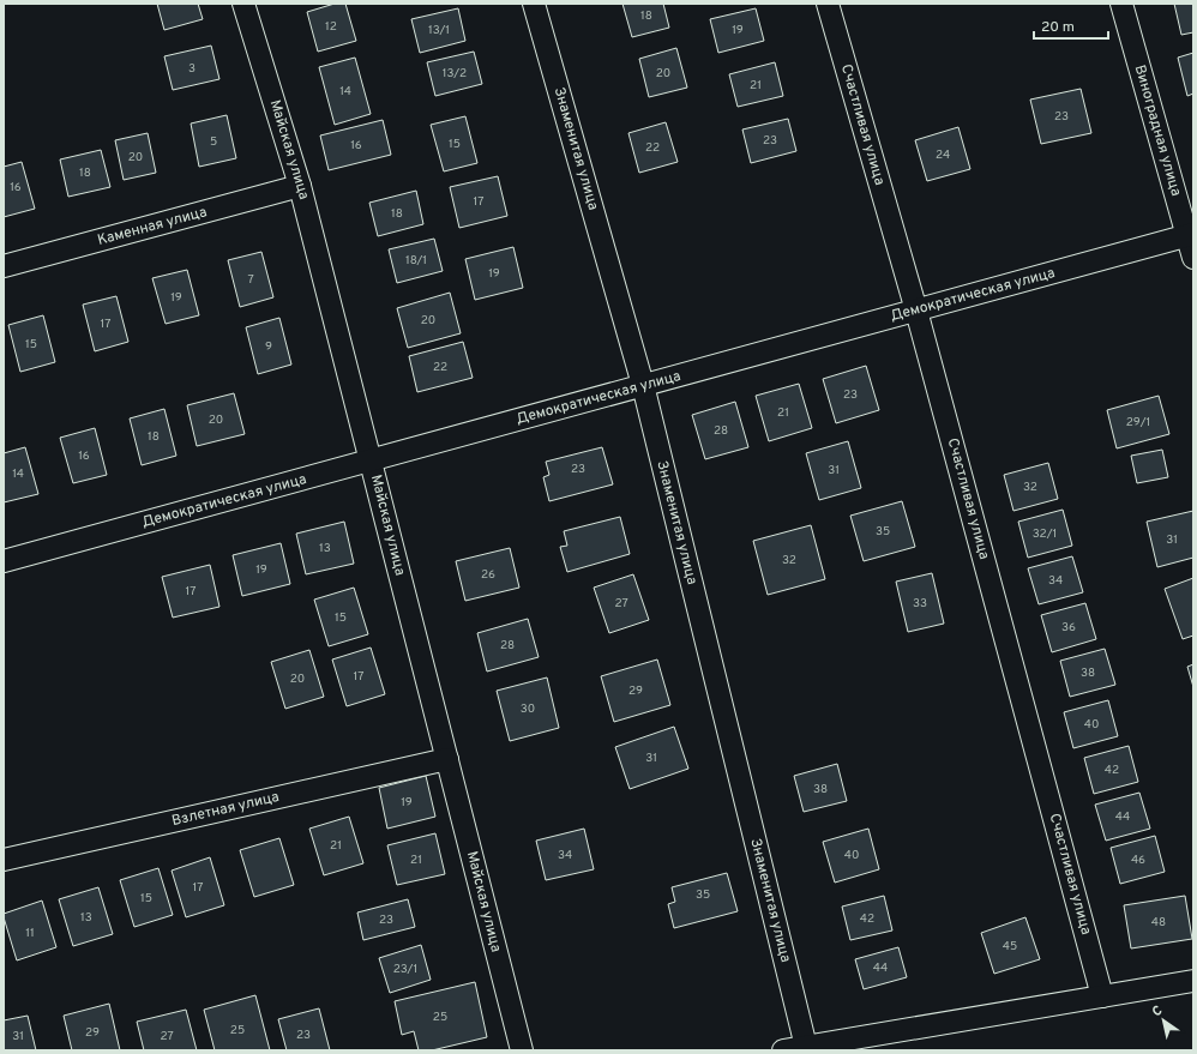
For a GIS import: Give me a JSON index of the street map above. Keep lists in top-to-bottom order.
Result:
{
  "streets": {
    "street": [
      "Счастливая улица",
      "Виноградная улица",
      "Знаменитая улица",
      "Майская улица",
      "Каменная улица",
      "Демократическая улица",
      "Взлетная улица"
    ]
  },
  "crossings": [
    ["Счастливая улица", "Демократическая улица"],
    ["Виноградная улица", "Демократическая улица"],
    ["Знаменитая улица", "Демократическая улица"],
    ["Майская улица", "Каменная улица"],
    ["Майская улица", "Демократическая улица"],
    ["Майская улица", "Взлетная улица"]
  ],
  "house_numbers": [
    "18",
    "12",
    "13/1",
    "19",
    "3",
    "13/2",
    "20",
    "21",
    "14",
    "23",
    "23",
    "5",
    "15",
    "16",
    "22",
    "24",
    "20",
    "18",
    "16",
    "17",
    "18",
    "18/1",
    "19",
    "7",
    "19",
    "20",
    "17",
    "15",
    "9",
    "22",
    "23",
    "21",
    "20",
    "29/1",
    "28",
    "18",
    "16",
    "23",
    "31",
    "14",
    "32",
    "35",
    "32/1",
    "31",
    "13",
    "32",
    "19",
    "26",
    "34",
    "17",
    "27",
    "33",
    "15",
    "36",
    "28",
    "38",
    "17",
    "20",
    "29",
    "30",
    "40",
    "31",
    "42",
    "38",
    "19",
    "44",
    "21",
    "34",
    "40",
    "21",
    "46",
    "17",
    "35",
    "15",
    "13",
    "42",
    "23",
    "48",
    "11",
    "45",
    "44",
    "23/1",
    "25",
    "25",
    "29",
    "23",
    "31",
    "27"
  ],
  "scale_bar": "20 m",
  "north": "top left"
}
